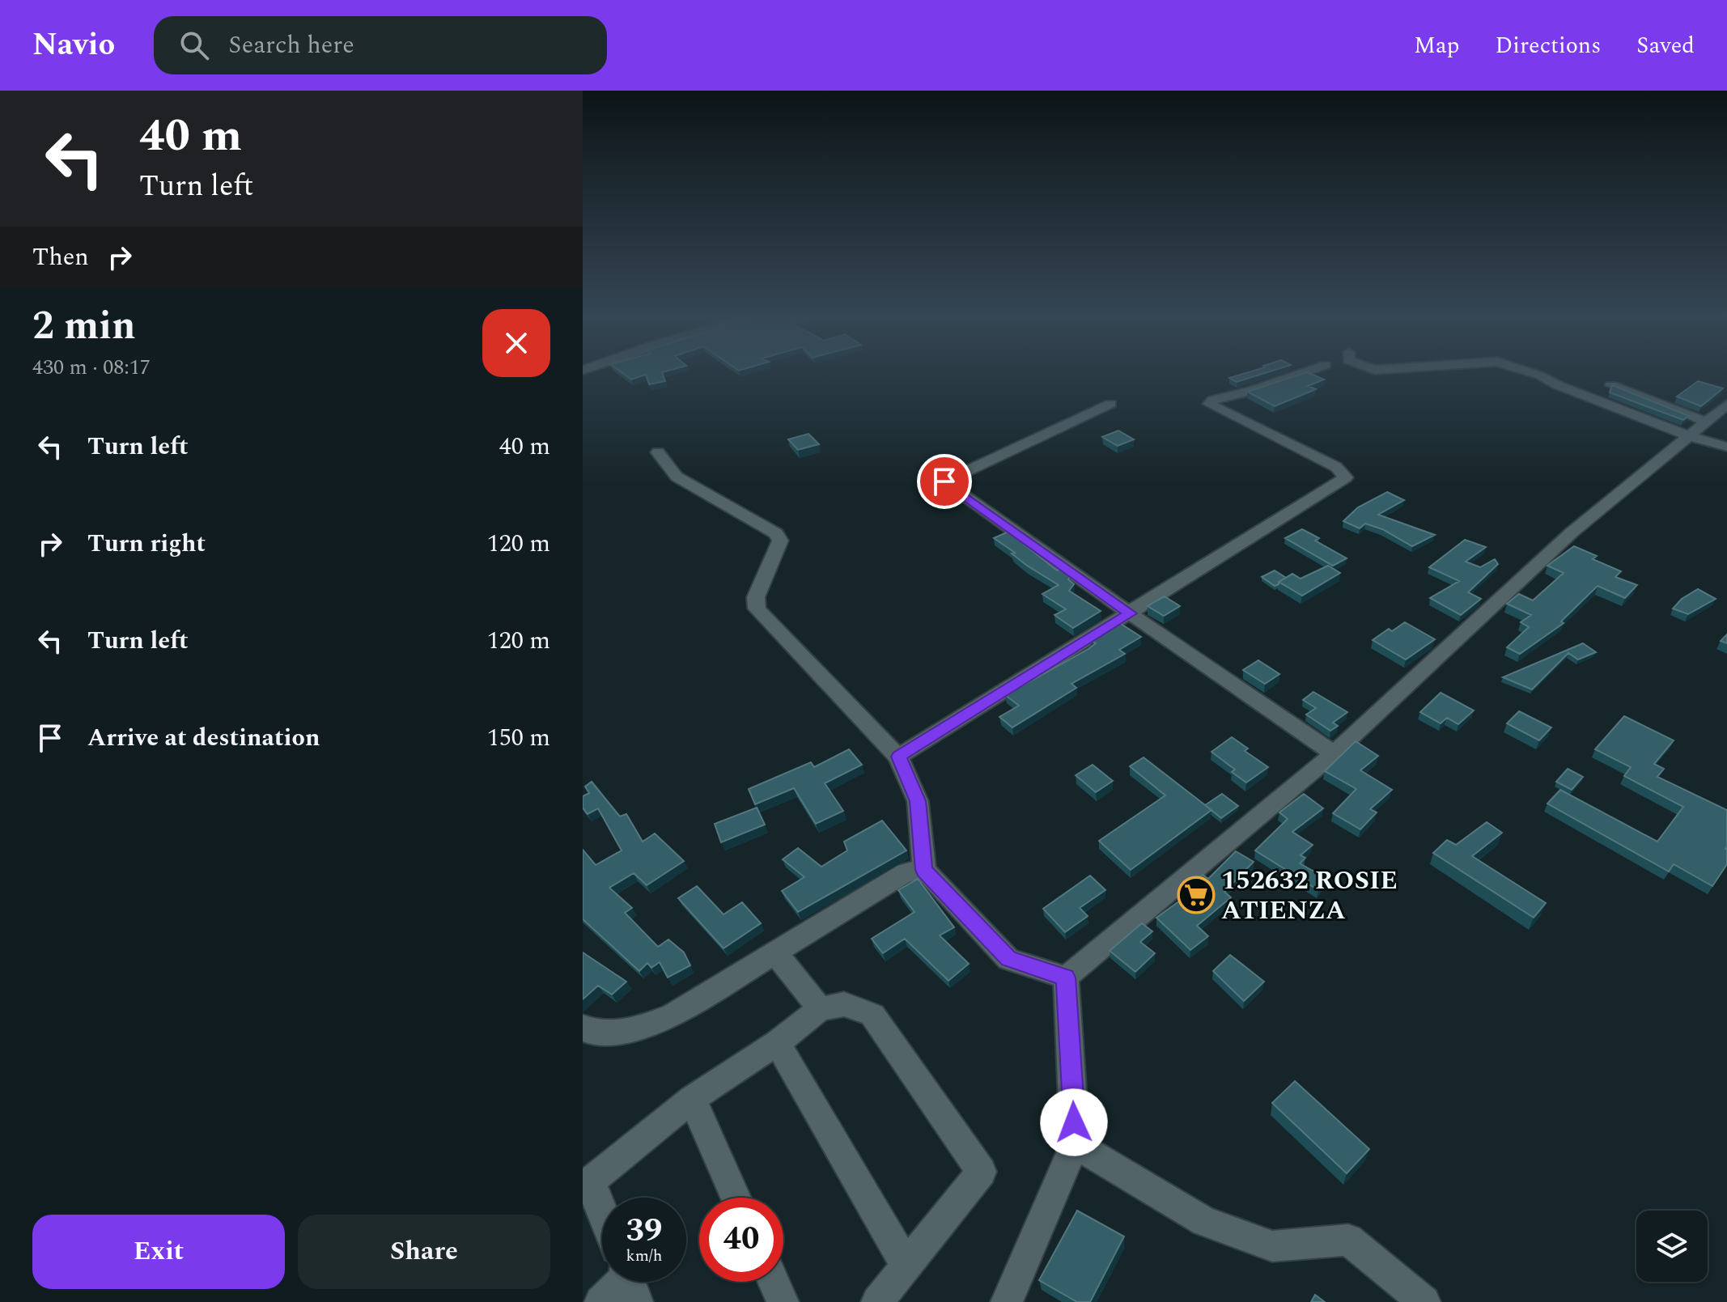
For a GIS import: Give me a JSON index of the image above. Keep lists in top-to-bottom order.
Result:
{
  "places": {
    "supermarket": ["152632 ROSIE ATIENZA"]
  },
  "page": {
    "header": "Navio",
    "search": "Search here",
    "nav": ["Map", "Directions", "Saved"],
    "turn": ["40 m", "Turn left"],
    "then": "Then",
    "heading": ["2 min", "430 m · 08:17"],
    "list": [
      {
        "name": "Turn left",
        "value": "40 m"
      },
      {
        "name": "Turn right",
        "value": "120 m"
      },
      {
        "name": "Turn left",
        "value": "120 m"
      },
      {
        "name": "Arrive at destination",
        "value": "150 m"
      }
    ],
    "speed": "39 km/h",
    "limit": "40",
    "buttons": ["Exit", "Share"]
  }
}
